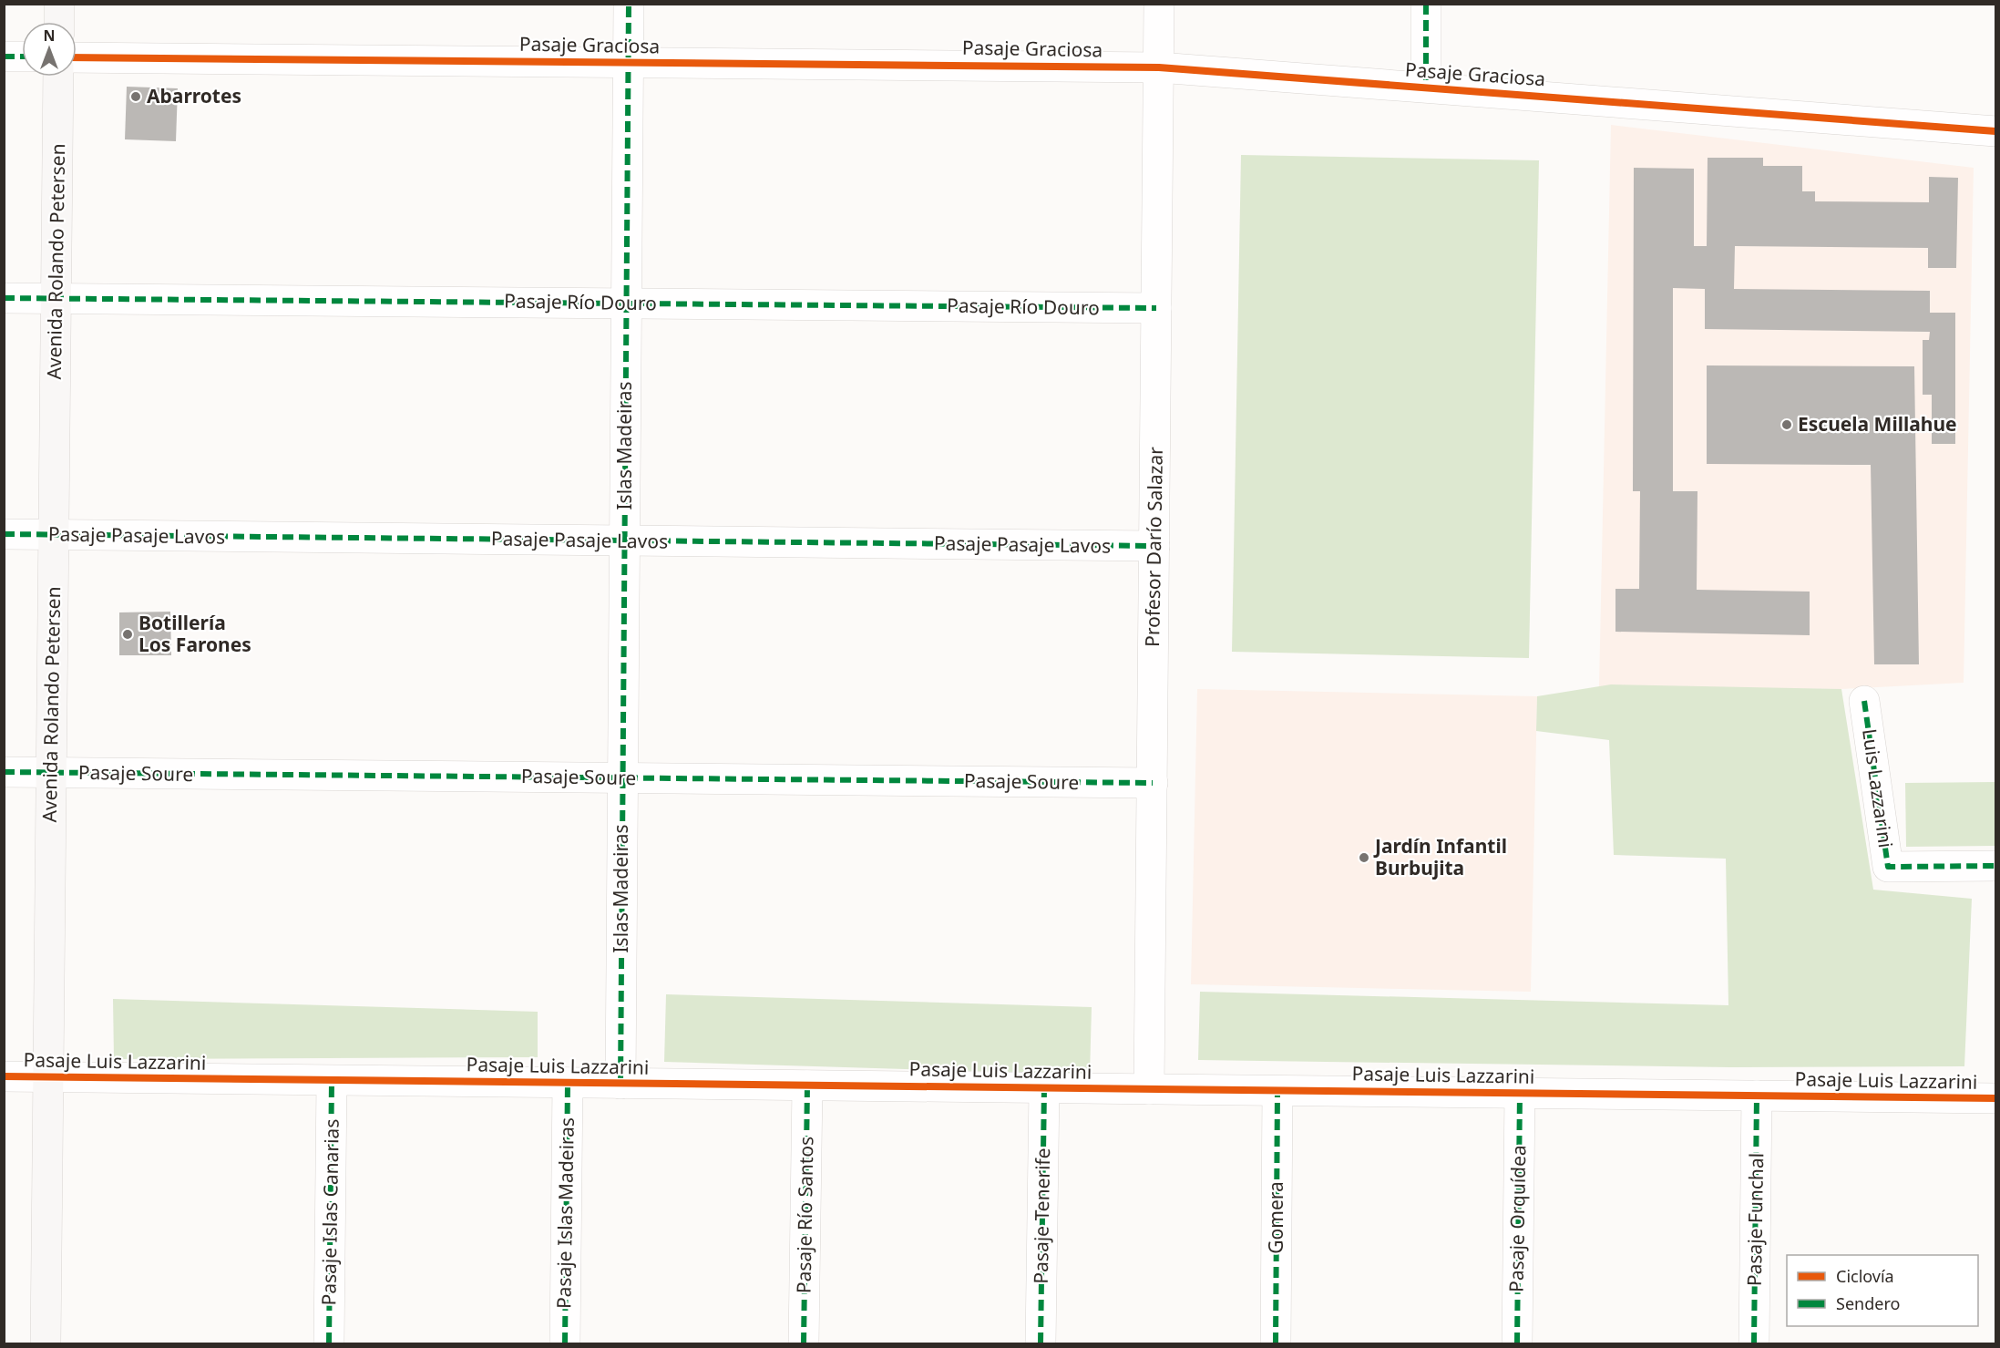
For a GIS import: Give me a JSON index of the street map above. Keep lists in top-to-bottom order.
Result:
{
  "streets": {
    "street": [
      "Pasaje Graciosa",
      "Avenida Rolando Petersen",
      "Pasaje Río Douro",
      "Islas Madeiras",
      "Pasaje Pasaje Lavos",
      "Profesor Darío Salazar",
      "Pasaje Soure",
      "Luis Lazzarini",
      "Pasaje Luis Lazzarini",
      "Pasaje Islas Canarias",
      "Pasaje Islas Madeiras",
      "Pasaje Río Santos",
      "Pasaje Tenerife",
      "Gomera",
      "Pasaje Orquídea",
      "Pasaje Funchal"
    ]
  },
  "crossings": [
    ["Pasaje Graciosa", "Islas Madeiras"],
    ["Pasaje Graciosa", "Profesor Darío Salazar"],
    ["Avenida Rolando Petersen", "Pasaje Río Douro"],
    ["Avenida Rolando Petersen", "Pasaje Pasaje Lavos"],
    ["Avenida Rolando Petersen", "Pasaje Soure"],
    ["Avenida Rolando Petersen", "Pasaje Luis Lazzarini"],
    ["Pasaje Río Douro", "Islas Madeiras"],
    ["Pasaje Río Douro", "Profesor Darío Salazar"],
    ["Islas Madeiras", "Pasaje Pasaje Lavos"],
    ["Islas Madeiras", "Pasaje Soure"],
    ["Islas Madeiras", "Pasaje Luis Lazzarini"],
    ["Pasaje Pasaje Lavos", "Profesor Darío Salazar"],
    ["Profesor Darío Salazar", "Pasaje Soure"],
    ["Profesor Darío Salazar", "Pasaje Luis Lazzarini"],
    ["Pasaje Luis Lazzarini", "Pasaje Islas Canarias"],
    ["Pasaje Luis Lazzarini", "Pasaje Islas Madeiras"],
    ["Pasaje Luis Lazzarini", "Pasaje Río Santos"],
    ["Pasaje Luis Lazzarini", "Pasaje Tenerife"],
    ["Pasaje Luis Lazzarini", "Gomera"],
    ["Pasaje Luis Lazzarini", "Pasaje Orquídea"],
    ["Pasaje Luis Lazzarini", "Pasaje Funchal"]
  ],
  "places": [
    "Abarrotes",
    "Escuela Millahue",
    "Botillería Los Farones",
    "Jardín Infantil Burbujita"
  ],
  "legend": ["Ciclovía", "Sendero"],
  "north": "top"
}
